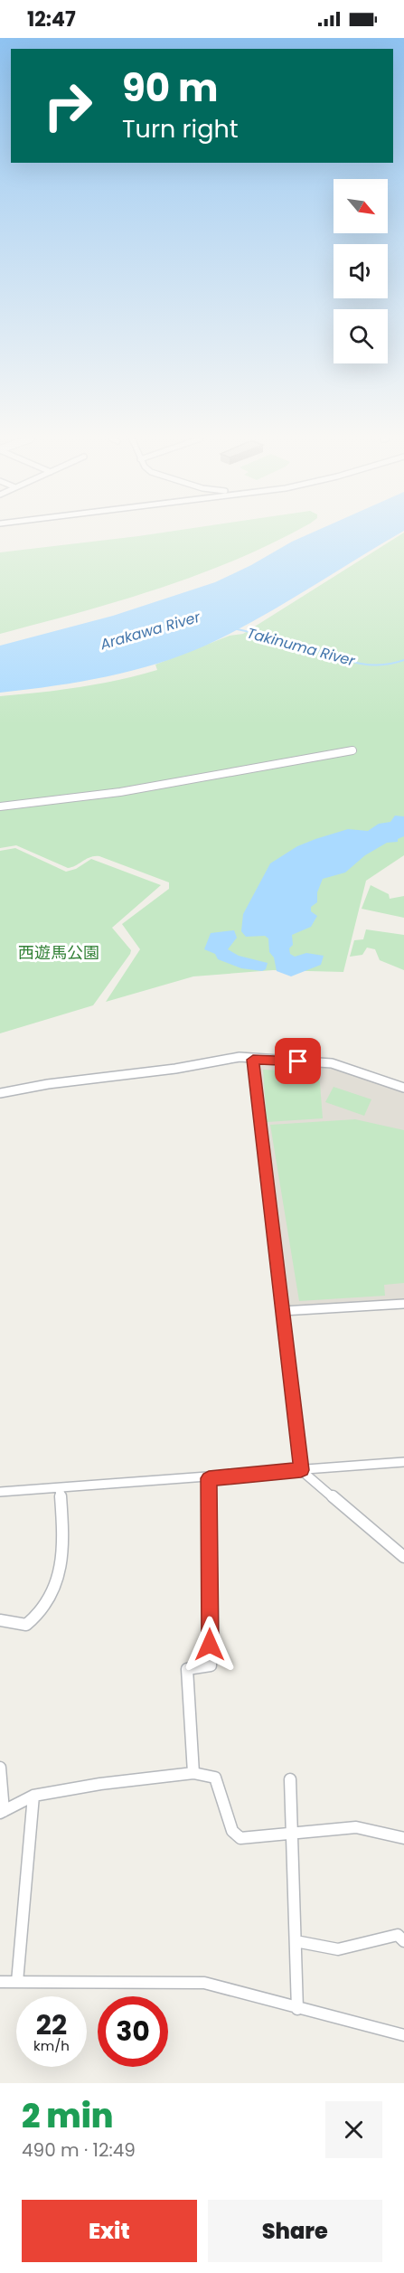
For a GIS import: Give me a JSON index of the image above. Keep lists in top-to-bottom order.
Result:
{
  "water": ["Arakawa River", "Takinuma River"],
  "parks": ["西遊馬公園"],
  "north": "bottom right",
  "page": {
    "status": "12:47",
    "turn": ["90 m", "Turn right"],
    "speed": "22 km/h",
    "limit": "30",
    "heading": ["2 min", "490 m · 12:49"],
    "buttons": ["Exit", "Share"]
  }
}
